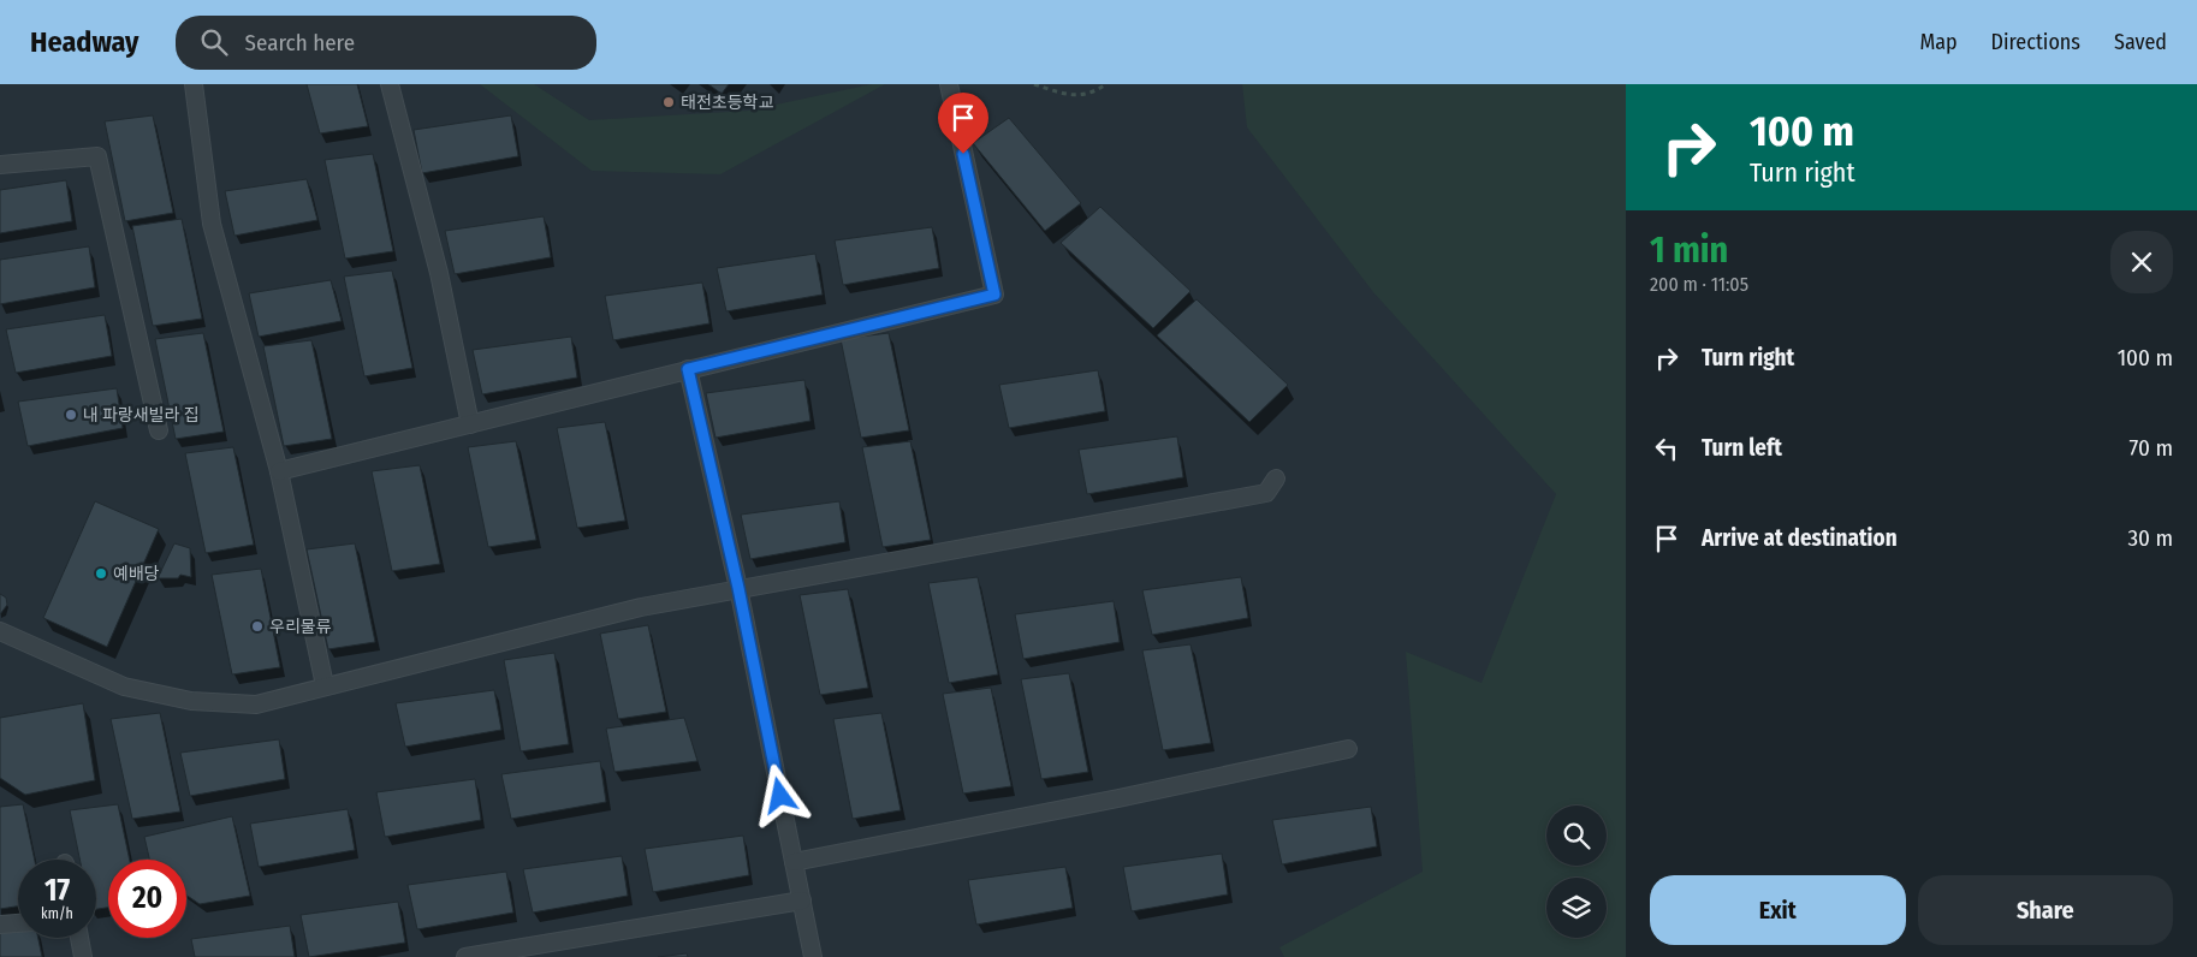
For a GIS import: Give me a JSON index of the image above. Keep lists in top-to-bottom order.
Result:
{
  "places": [
    "태전초등학교",
    "내 파랑새빌라 집",
    "예배당",
    "우리물류"
  ],
  "page": {
    "header": "Headway",
    "search": "Search here",
    "nav": ["Map", "Directions", "Saved"],
    "turn": ["100 m", "Turn right"],
    "heading": ["1 min", "200 m · 11:05"],
    "list": [
      {
        "name": "Turn right",
        "value": "100 m"
      },
      {
        "name": "Turn left",
        "value": "70 m"
      },
      {
        "name": "Arrive at destination",
        "value": "30 m"
      }
    ],
    "speed": "17 km/h",
    "limit": "20",
    "buttons": ["Exit", "Share"]
  }
}
